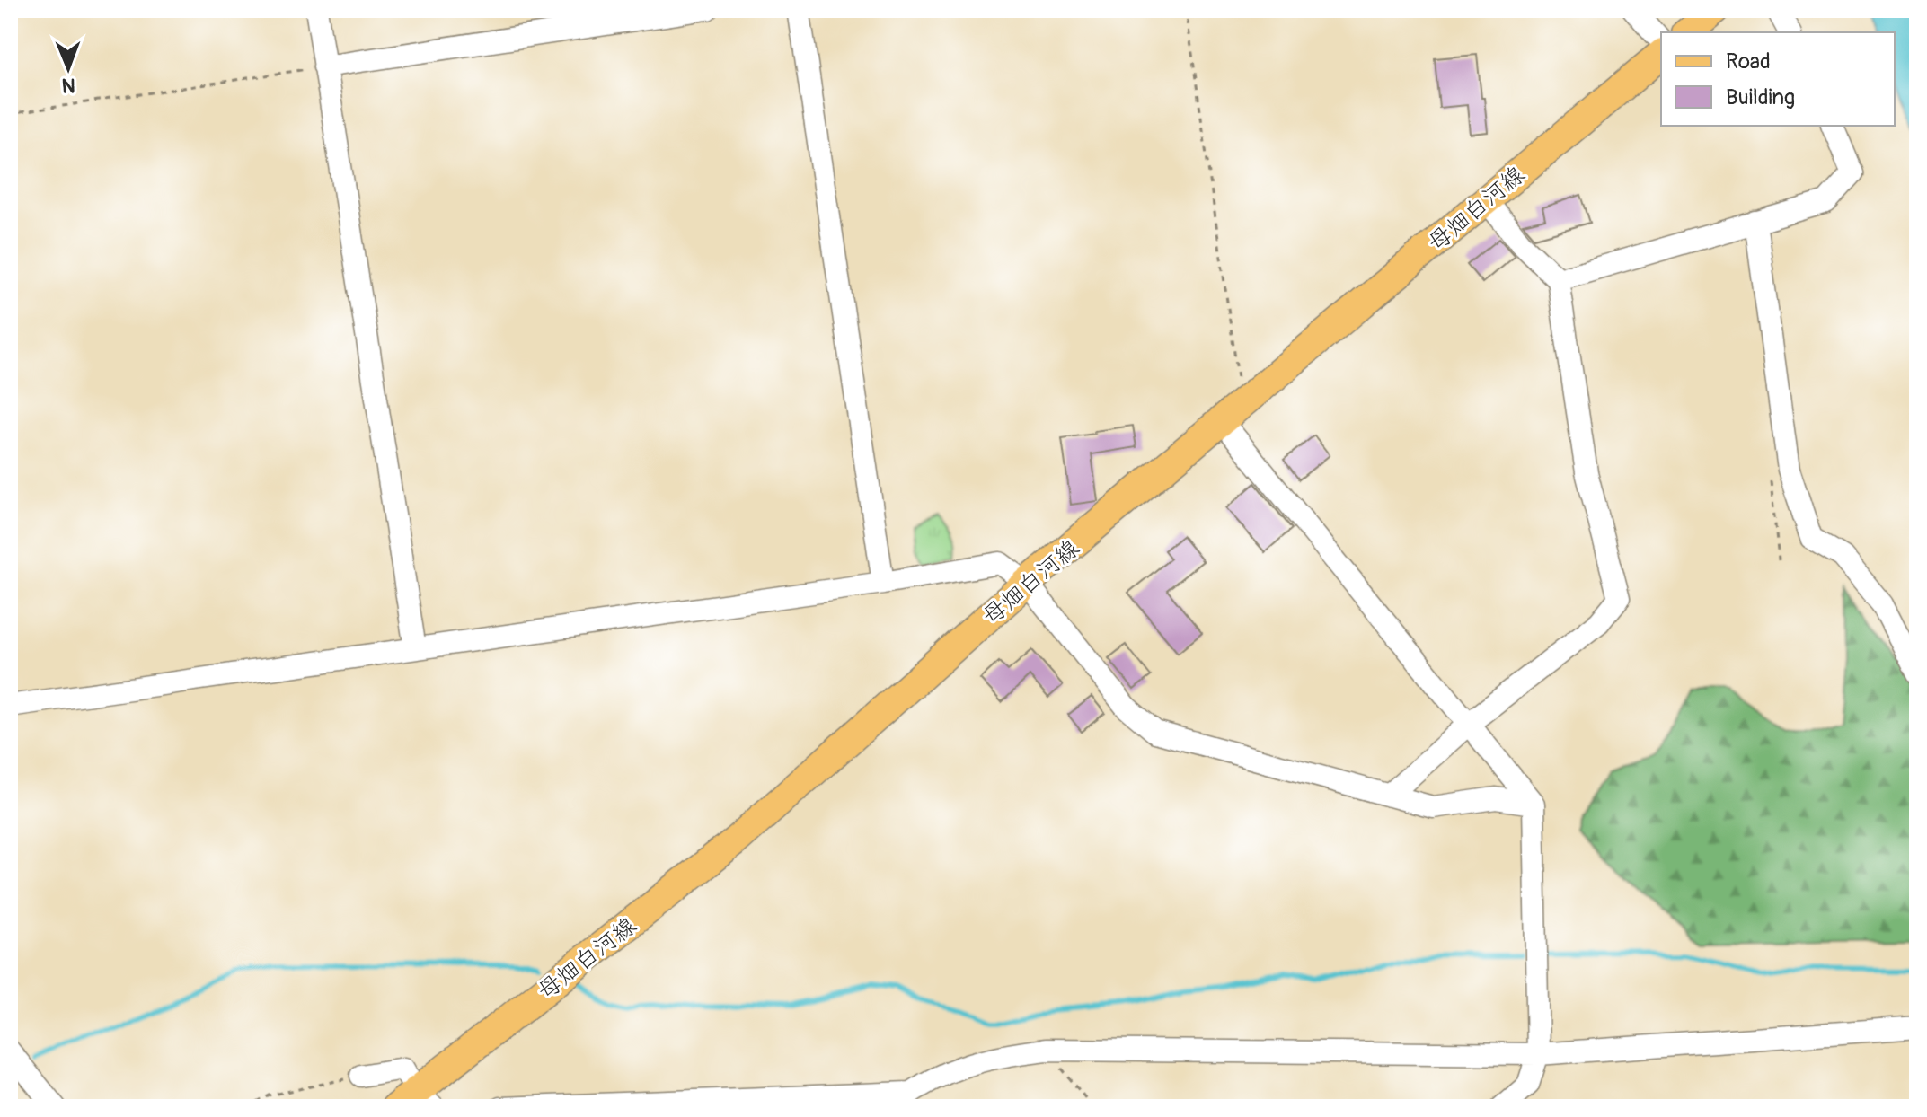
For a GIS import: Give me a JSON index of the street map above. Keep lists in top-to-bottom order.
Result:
{
  "streets": {
    "main road": ["母畑白河線"]
  },
  "legend": ["Road", "Building"],
  "north": "bottom"
}
